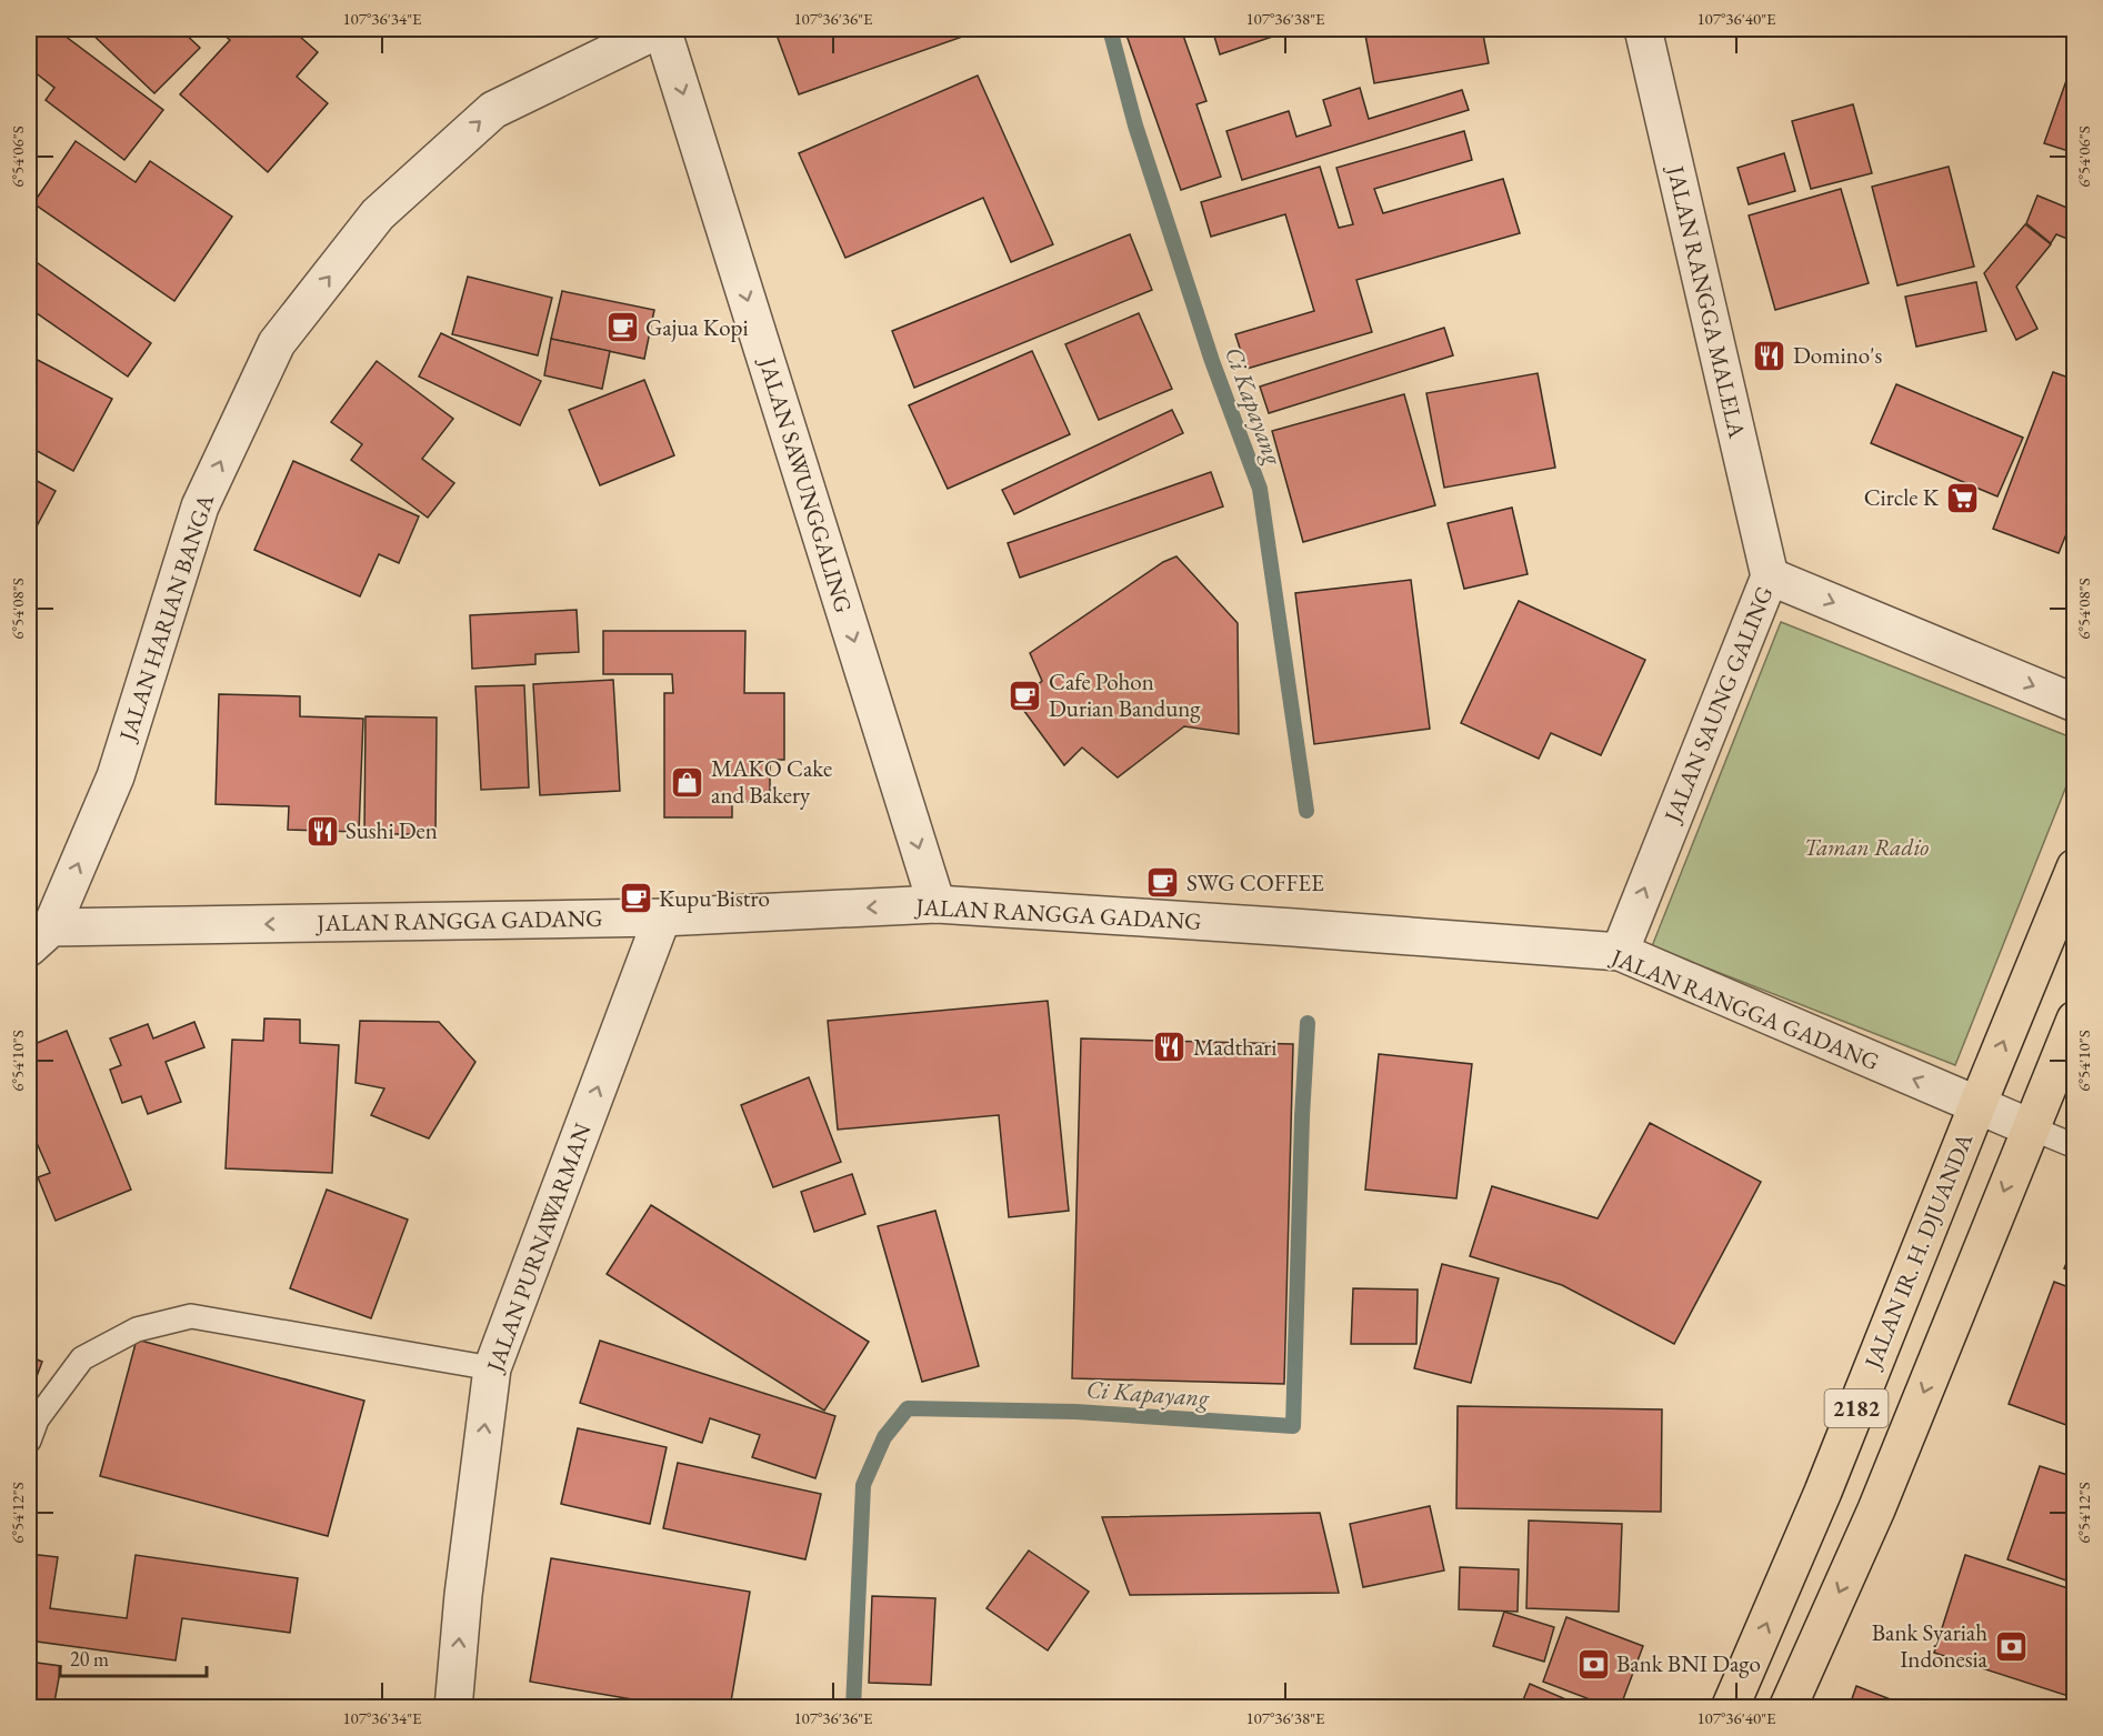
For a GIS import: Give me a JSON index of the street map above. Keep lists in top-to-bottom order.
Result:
{
  "streets": {
    "main road": ["JALAN IR. H. DJUANDA", "2182"],
    "street": [
      "JALAN RANGGA MALELA",
      "JALAN SAWUNGGALING",
      "JALAN HARIAN BANGA",
      "JALAN SAUNG GALING",
      "JALAN RANGGA GADANG",
      "JALAN PURNAWARMAN"
    ]
  },
  "crossings": [
    ["JALAN RANGGA MALELA", "JALAN SAUNG GALING"],
    ["JALAN SAWUNGGALING", "JALAN HARIAN BANGA"],
    ["JALAN SAWUNGGALING", "JALAN RANGGA GADANG"],
    ["JALAN HARIAN BANGA", "JALAN RANGGA GADANG"],
    ["JALAN SAUNG GALING", "JALAN RANGGA GADANG"],
    ["JALAN RANGGA GADANG", "JALAN PURNAWARMAN"],
    ["JALAN RANGGA GADANG", "JALAN IR. H. DJUANDA"],
    ["JALAN RANGGA GADANG", "2182"]
  ],
  "one_way": [
    "JALAN SAWUNGGALING",
    "JALAN HARIAN BANGA",
    "JALAN RANGGA GADANG",
    "JALAN PURNAWARMAN"
  ],
  "water": ["Ci Kapayang"],
  "parks": ["Taman Radio"],
  "places": {
    "cafe": [
      "Gajua Kopi",
      "Cafe Pohon Durian Bandung",
      "SWG COFFEE",
      "Kupu Bistro"
    ],
    "restaurant": ["Domino's", "Sushi Den", "Madthari"],
    "supermarket": ["Circle K"],
    "shop": ["MAKO Cake and Bakery"],
    "bank": ["Bank Syariah Indonesia", "Bank BNI Dago"]
  },
  "scale_bar": "20 m",
  "coordinates": [
    "107°36'34\"E",
    "107°36'36\"E",
    "107°36'38\"E",
    "107°36'40\"E",
    "6°54'06\"S",
    "6°54'08\"S",
    "6°54'10\"S",
    "6°54'12\"S"
  ]
}
